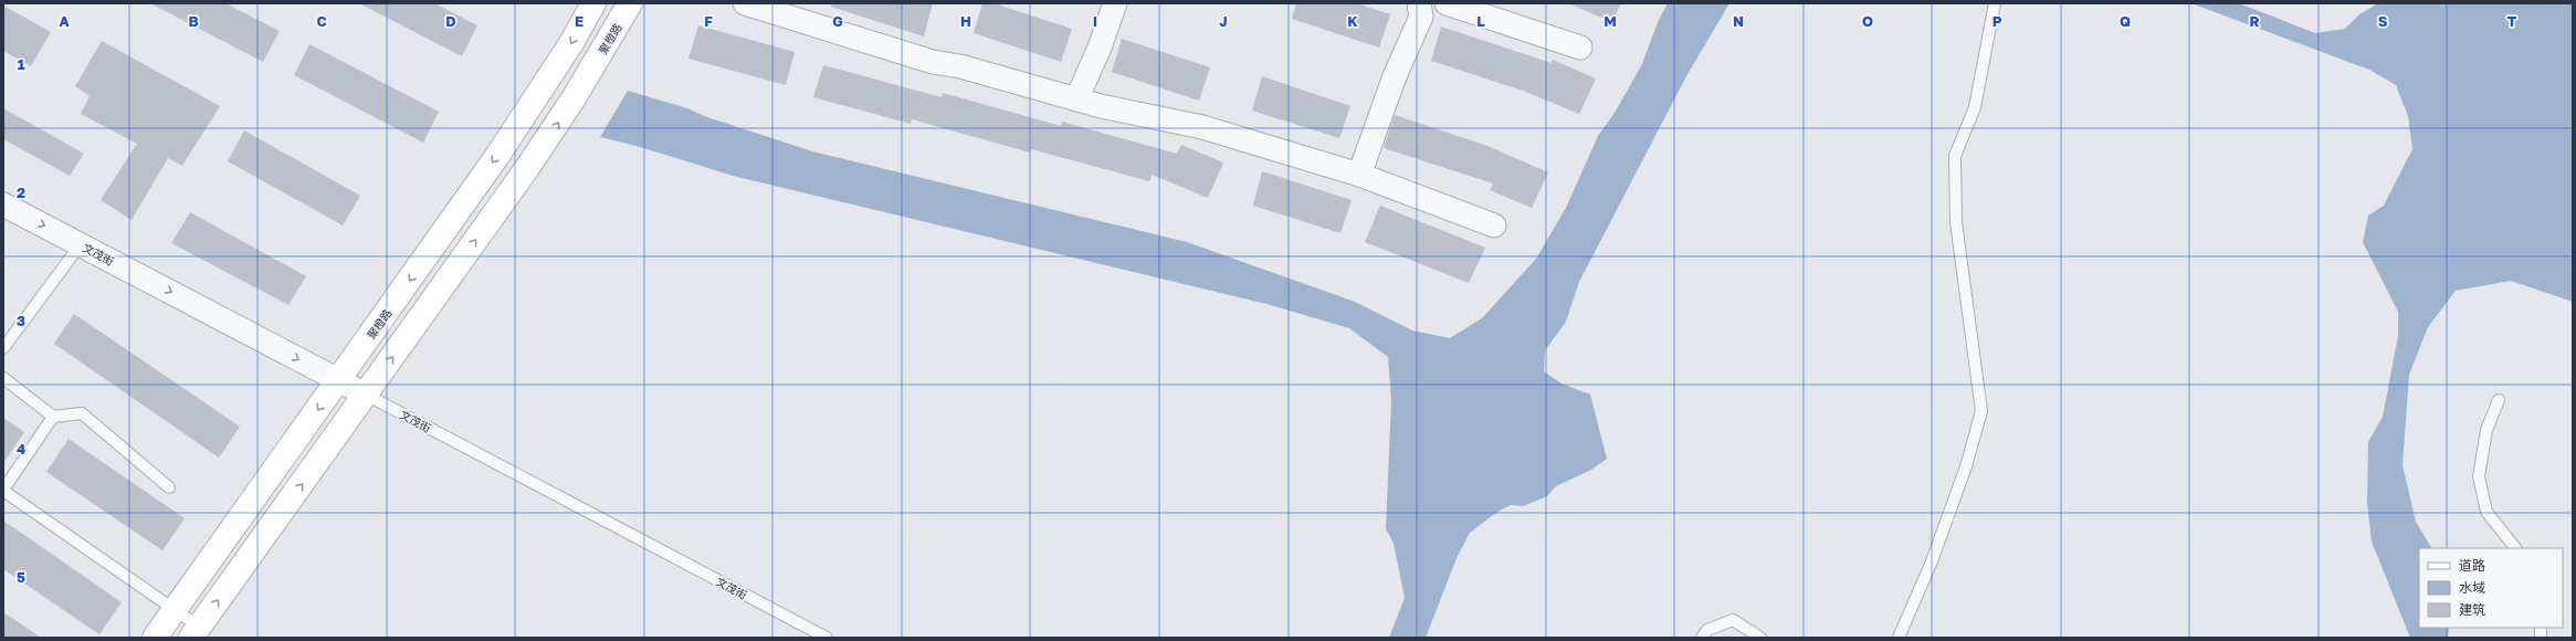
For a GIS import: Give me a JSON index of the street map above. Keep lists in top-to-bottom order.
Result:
{
  "streets": {
    "street": ["聚橙路", "文茂街"]
  },
  "crossings": [
    ["聚橙路", "文茂街"]
  ],
  "one_way": ["文茂街"],
  "legend": ["道路", "水域", "建筑"],
  "grid": {
    "columns": [
      "A",
      "B",
      "C",
      "D",
      "E",
      "F",
      "G",
      "H",
      "I",
      "J",
      "K",
      "L",
      "M",
      "N",
      "O",
      "P",
      "Q",
      "R",
      "S",
      "T"
    ],
    "rows": [
      "1",
      "2",
      "3",
      "4",
      "5"
    ]
  }
}
